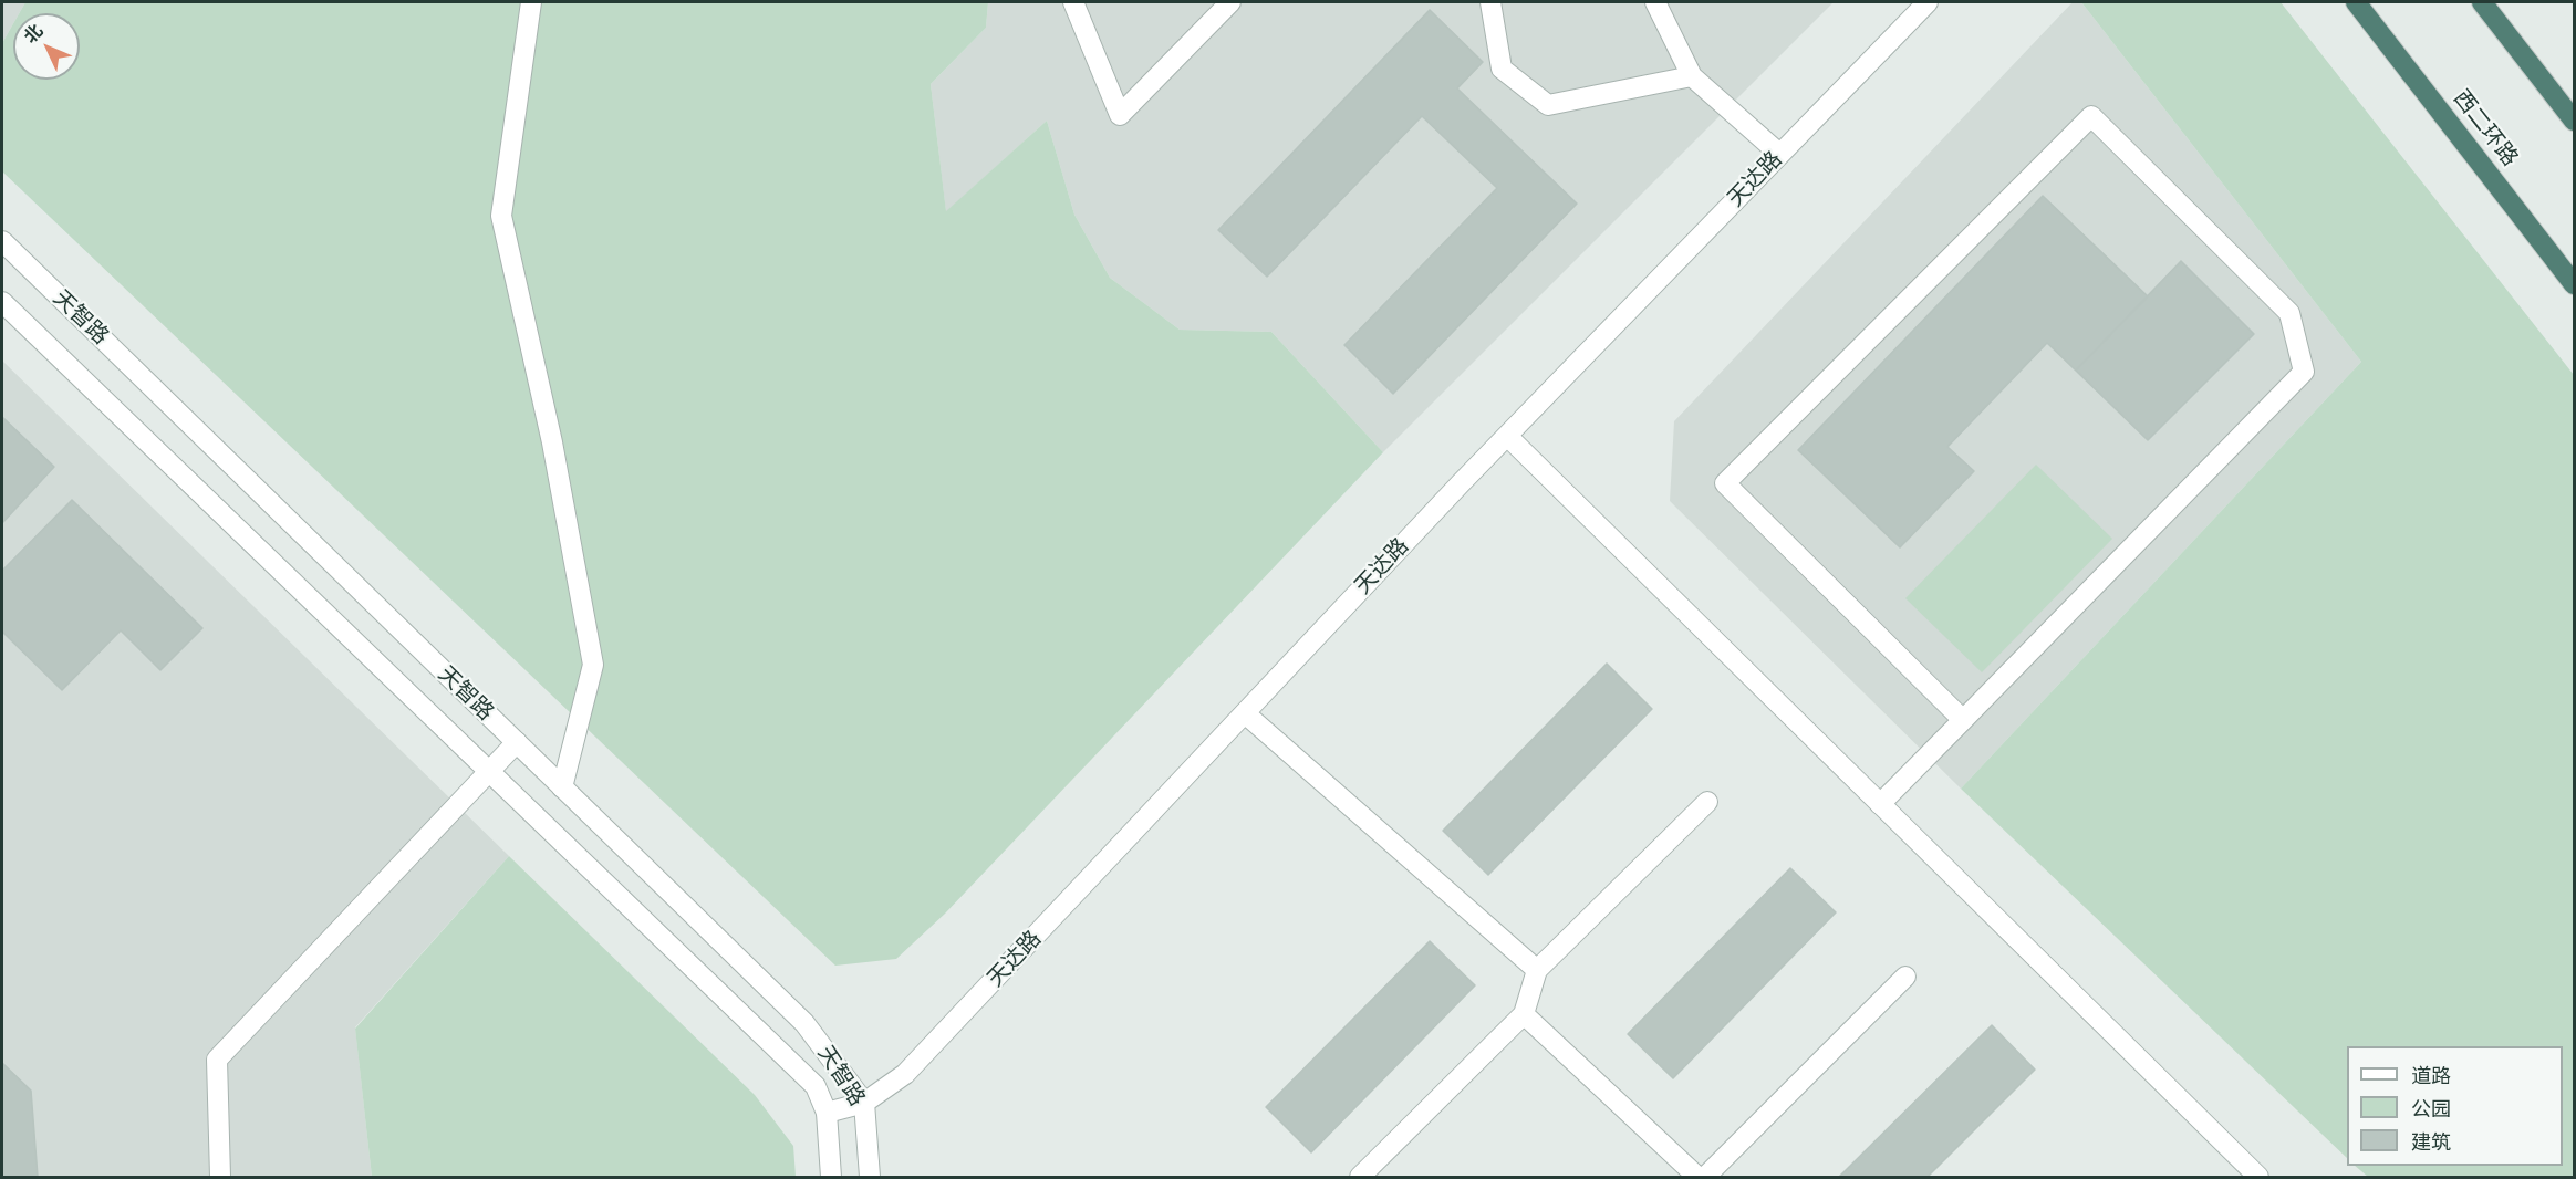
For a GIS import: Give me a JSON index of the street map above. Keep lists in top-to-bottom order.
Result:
{
  "streets": {
    "highway": ["西二环路"],
    "street": ["天达路", "天智路"]
  },
  "crossings": [
    ["天达路", "天智路"]
  ],
  "legend": ["道路", "公园", "建筑"],
  "north": "top left"
}
